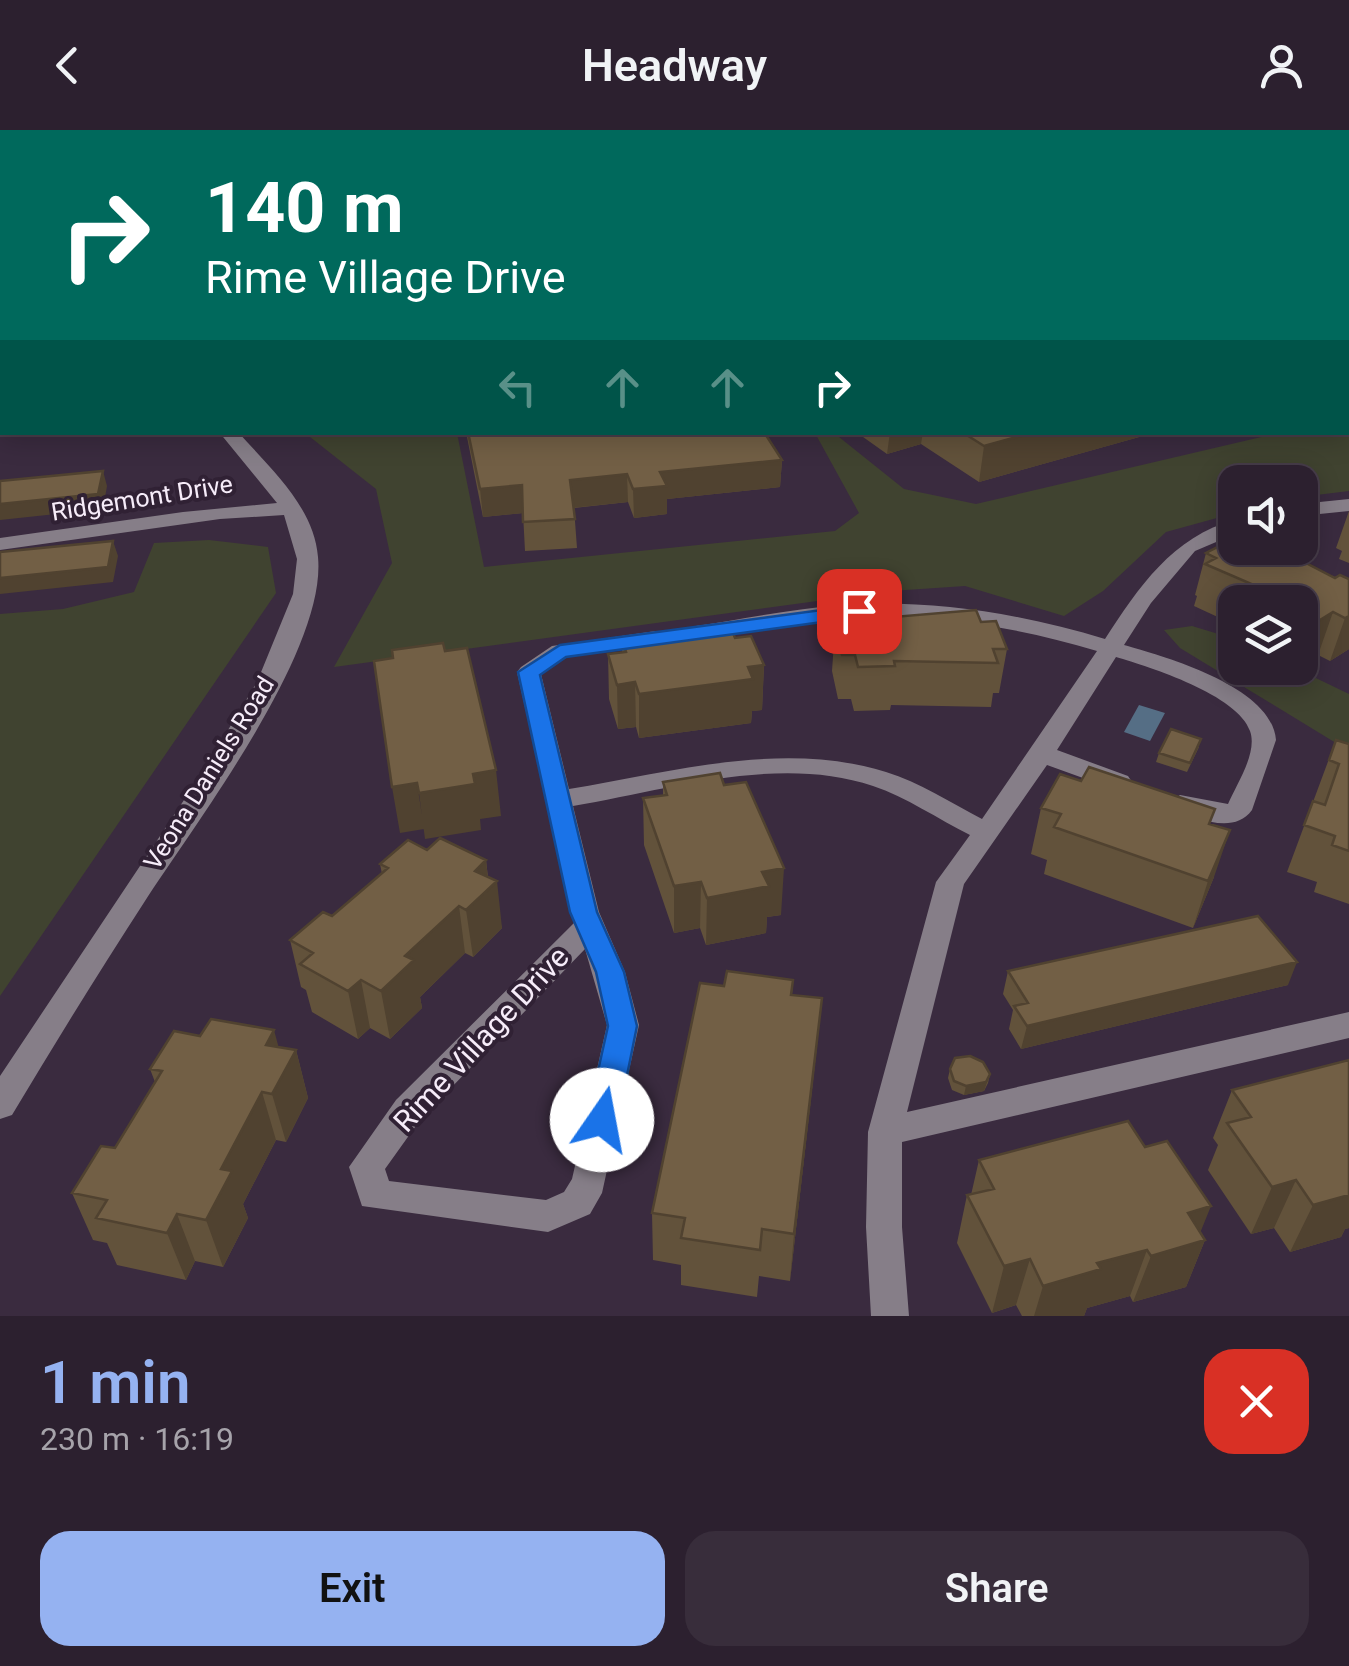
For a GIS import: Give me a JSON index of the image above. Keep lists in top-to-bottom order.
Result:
{
  "streets": {
    "street": ["Ridgemont Drive", "Veona Daniels Road", "Rime Village Drive"]
  },
  "crossings": [
    ["Ridgemont Drive", "Veona Daniels Road"]
  ],
  "page": {
    "header": "Headway",
    "turn": ["140 m", "Rime Village Drive"],
    "heading": ["1 min", "230 m · 16:19"],
    "buttons": ["Exit", "Share"]
  }
}
